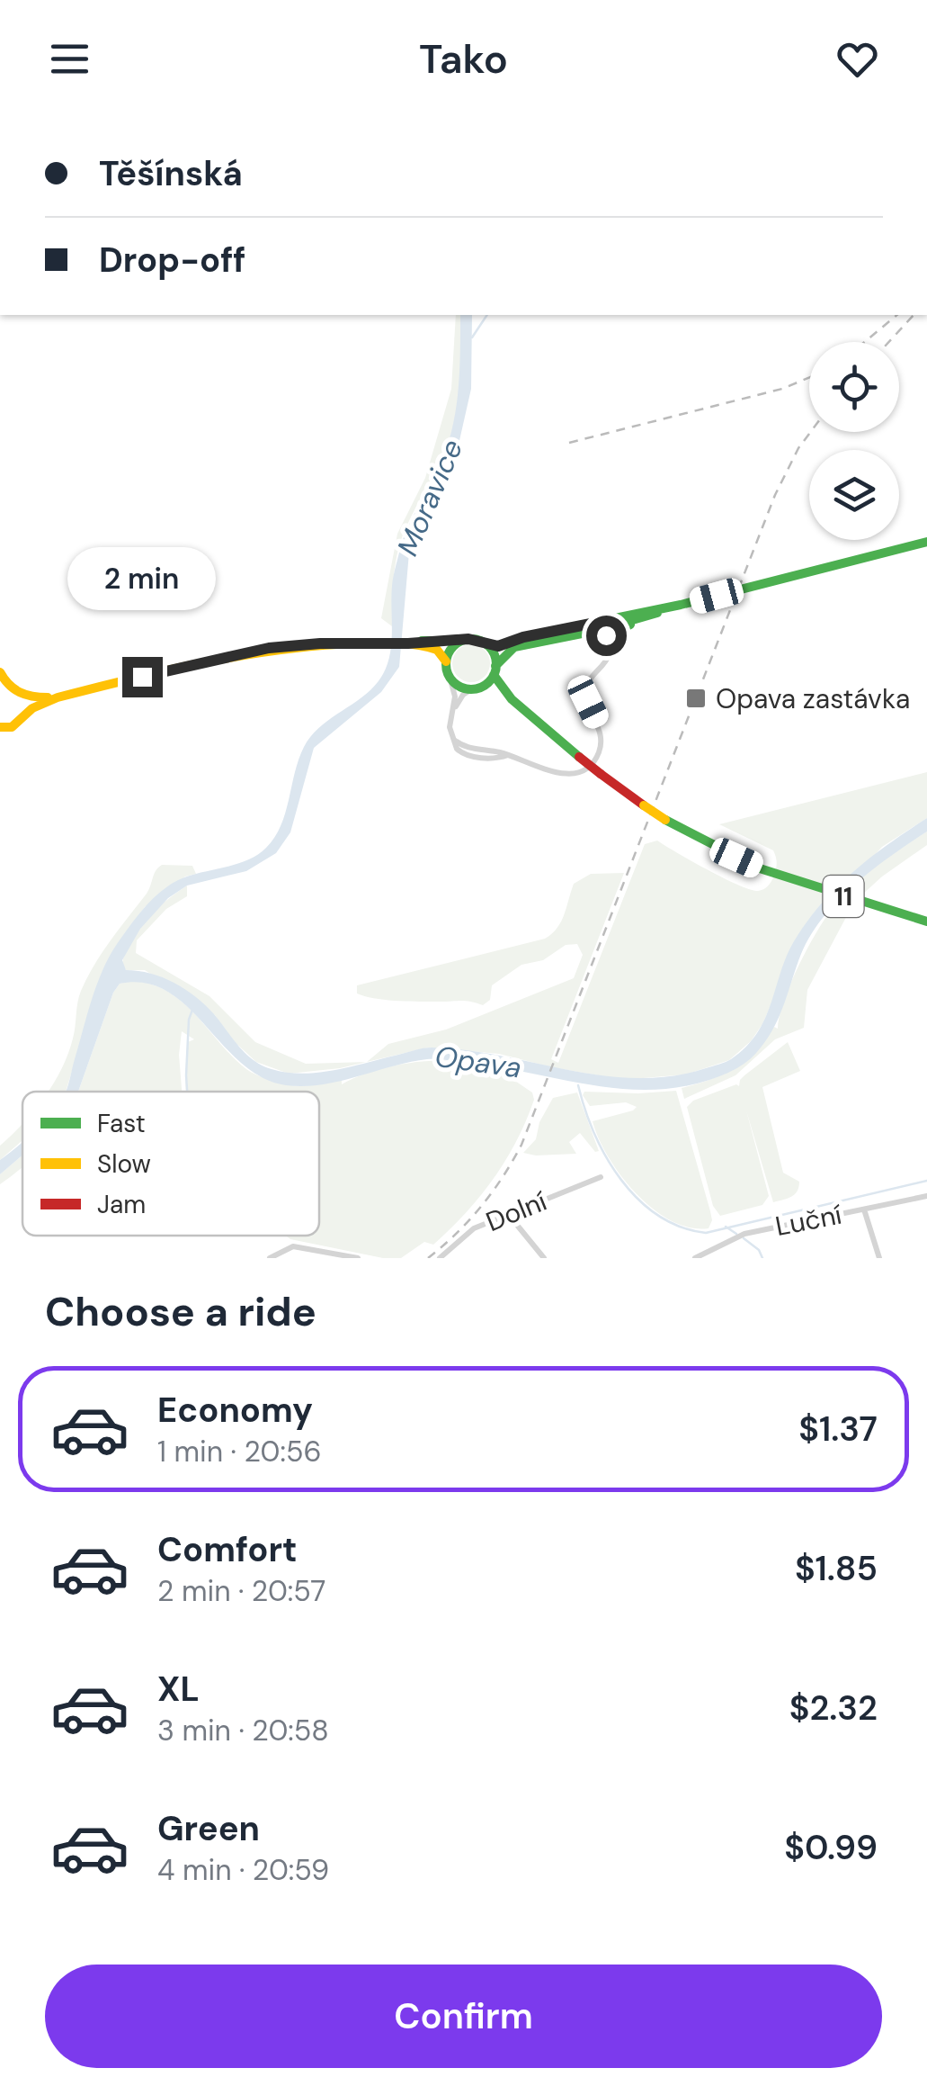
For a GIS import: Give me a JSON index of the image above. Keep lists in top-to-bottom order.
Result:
{
  "streets": {
    "main road": ["11"],
    "street": ["Dolní", "Luční"]
  },
  "water": ["Moravice", "Opava"],
  "places": {
    "transit": ["Opava zastávka"]
  },
  "legend": ["Fast", "Slow", "Jam"],
  "page": {
    "header": "Tako",
    "banner": ["Těšínská", "Drop-off"],
    "bubble": "2 min",
    "heading": "Choose a ride",
    "list": [
      {
        "name": "Economy",
        "note": "1 min · 20:56",
        "value": "$1.37"
      },
      {
        "name": "Comfort",
        "note": "2 min · 20:57",
        "value": "$1.85"
      },
      {
        "name": "XL",
        "note": "3 min · 20:58",
        "value": "$2.32"
      },
      {
        "name": "Green",
        "note": "4 min · 20:59",
        "value": "$0.99"
      }
    ],
    "buttons": "Confirm"
  }
}
